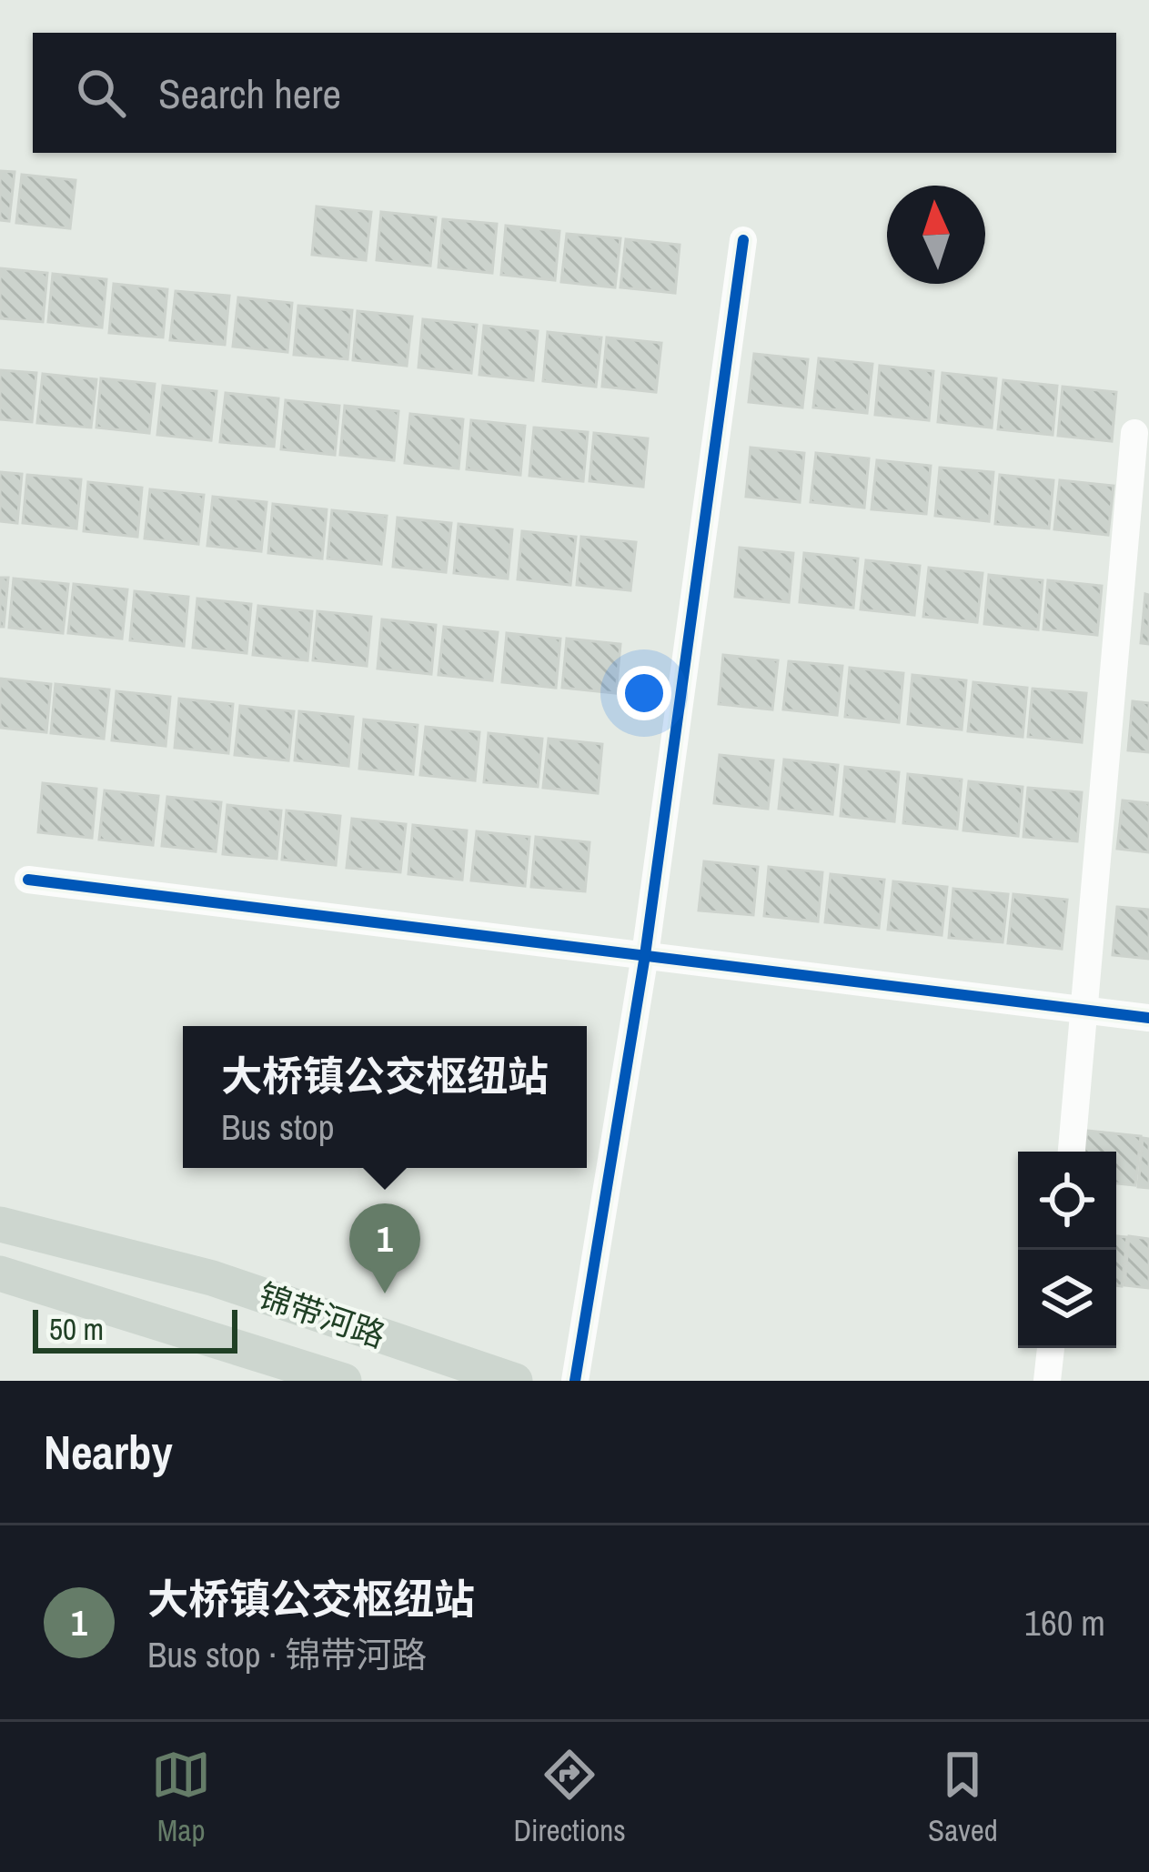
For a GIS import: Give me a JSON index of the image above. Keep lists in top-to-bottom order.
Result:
{
  "streets": {
    "main road": ["锦带河路"]
  },
  "scale_bar": "50 m",
  "north": "top",
  "page": {
    "search": "Search here",
    "popup": ["大桥镇公交枢纽站", "Bus stop"],
    "pins": "1",
    "scale": "50 m",
    "heading": "Nearby",
    "list": [
      {
        "mark": "1",
        "name": "大桥镇公交枢纽站",
        "note": "Bus stop · 锦带河路",
        "value": "160 m"
      }
    ],
    "nav": ["Map", "Directions", "Saved"]
  }
}
